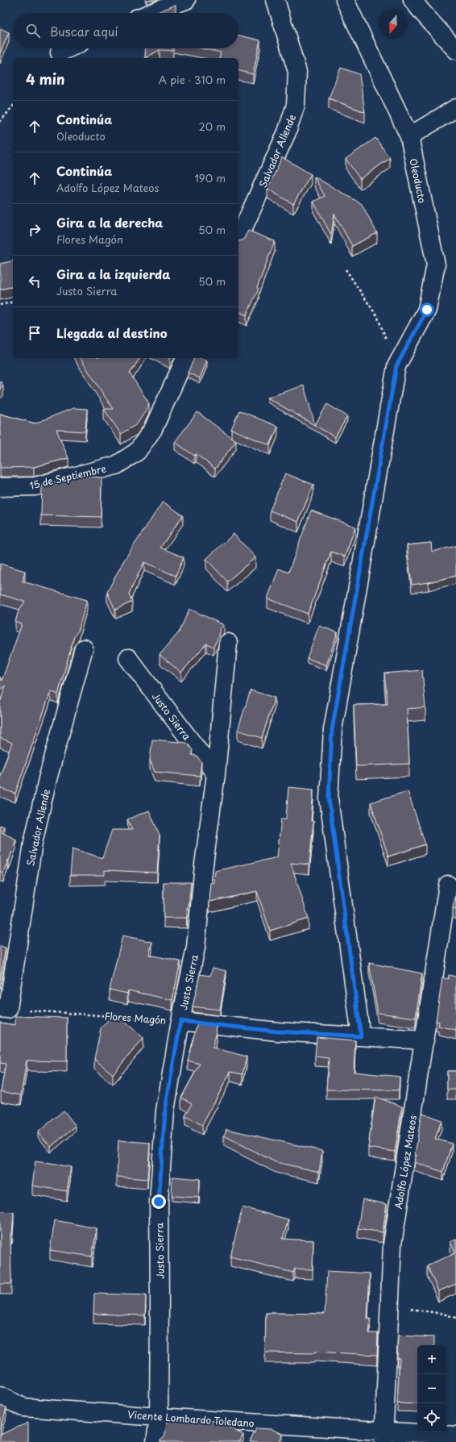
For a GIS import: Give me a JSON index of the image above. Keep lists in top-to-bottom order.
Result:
{
  "streets": {
    "street": [
      "Salvador Allende",
      "Oleoducto",
      "15 de Septiembre",
      "Justo Sierra",
      "Flores Magón",
      "Adolfo López Mateos",
      "Vicente Lombardo Toledano"
    ]
  },
  "crossings": [
    ["Salvador Allende", "Flores Magón"],
    ["Justo Sierra", "Flores Magón"],
    ["Justo Sierra", "Vicente Lombardo Toledano"],
    ["Flores Magón", "Adolfo López Mateos"],
    ["Adolfo López Mateos", "Vicente Lombardo Toledano"]
  ],
  "north": "bottom",
  "page": {
    "search": "Buscar aquí",
    "heading": ["4 min", "A pie · 310 m"],
    "list": [
      ["Continúa", "Oleoducto", "20 m"],
      ["Continúa", "Adolfo López Mateos", "190 m"],
      ["Gira a la derecha", "Flores Magón", "50 m"],
      ["Gira a la izquierda", "Justo Sierra", "50 m"],
      "Llegada al destino"
    ],
    "map_buttons": ["+", "−"]
  }
}
